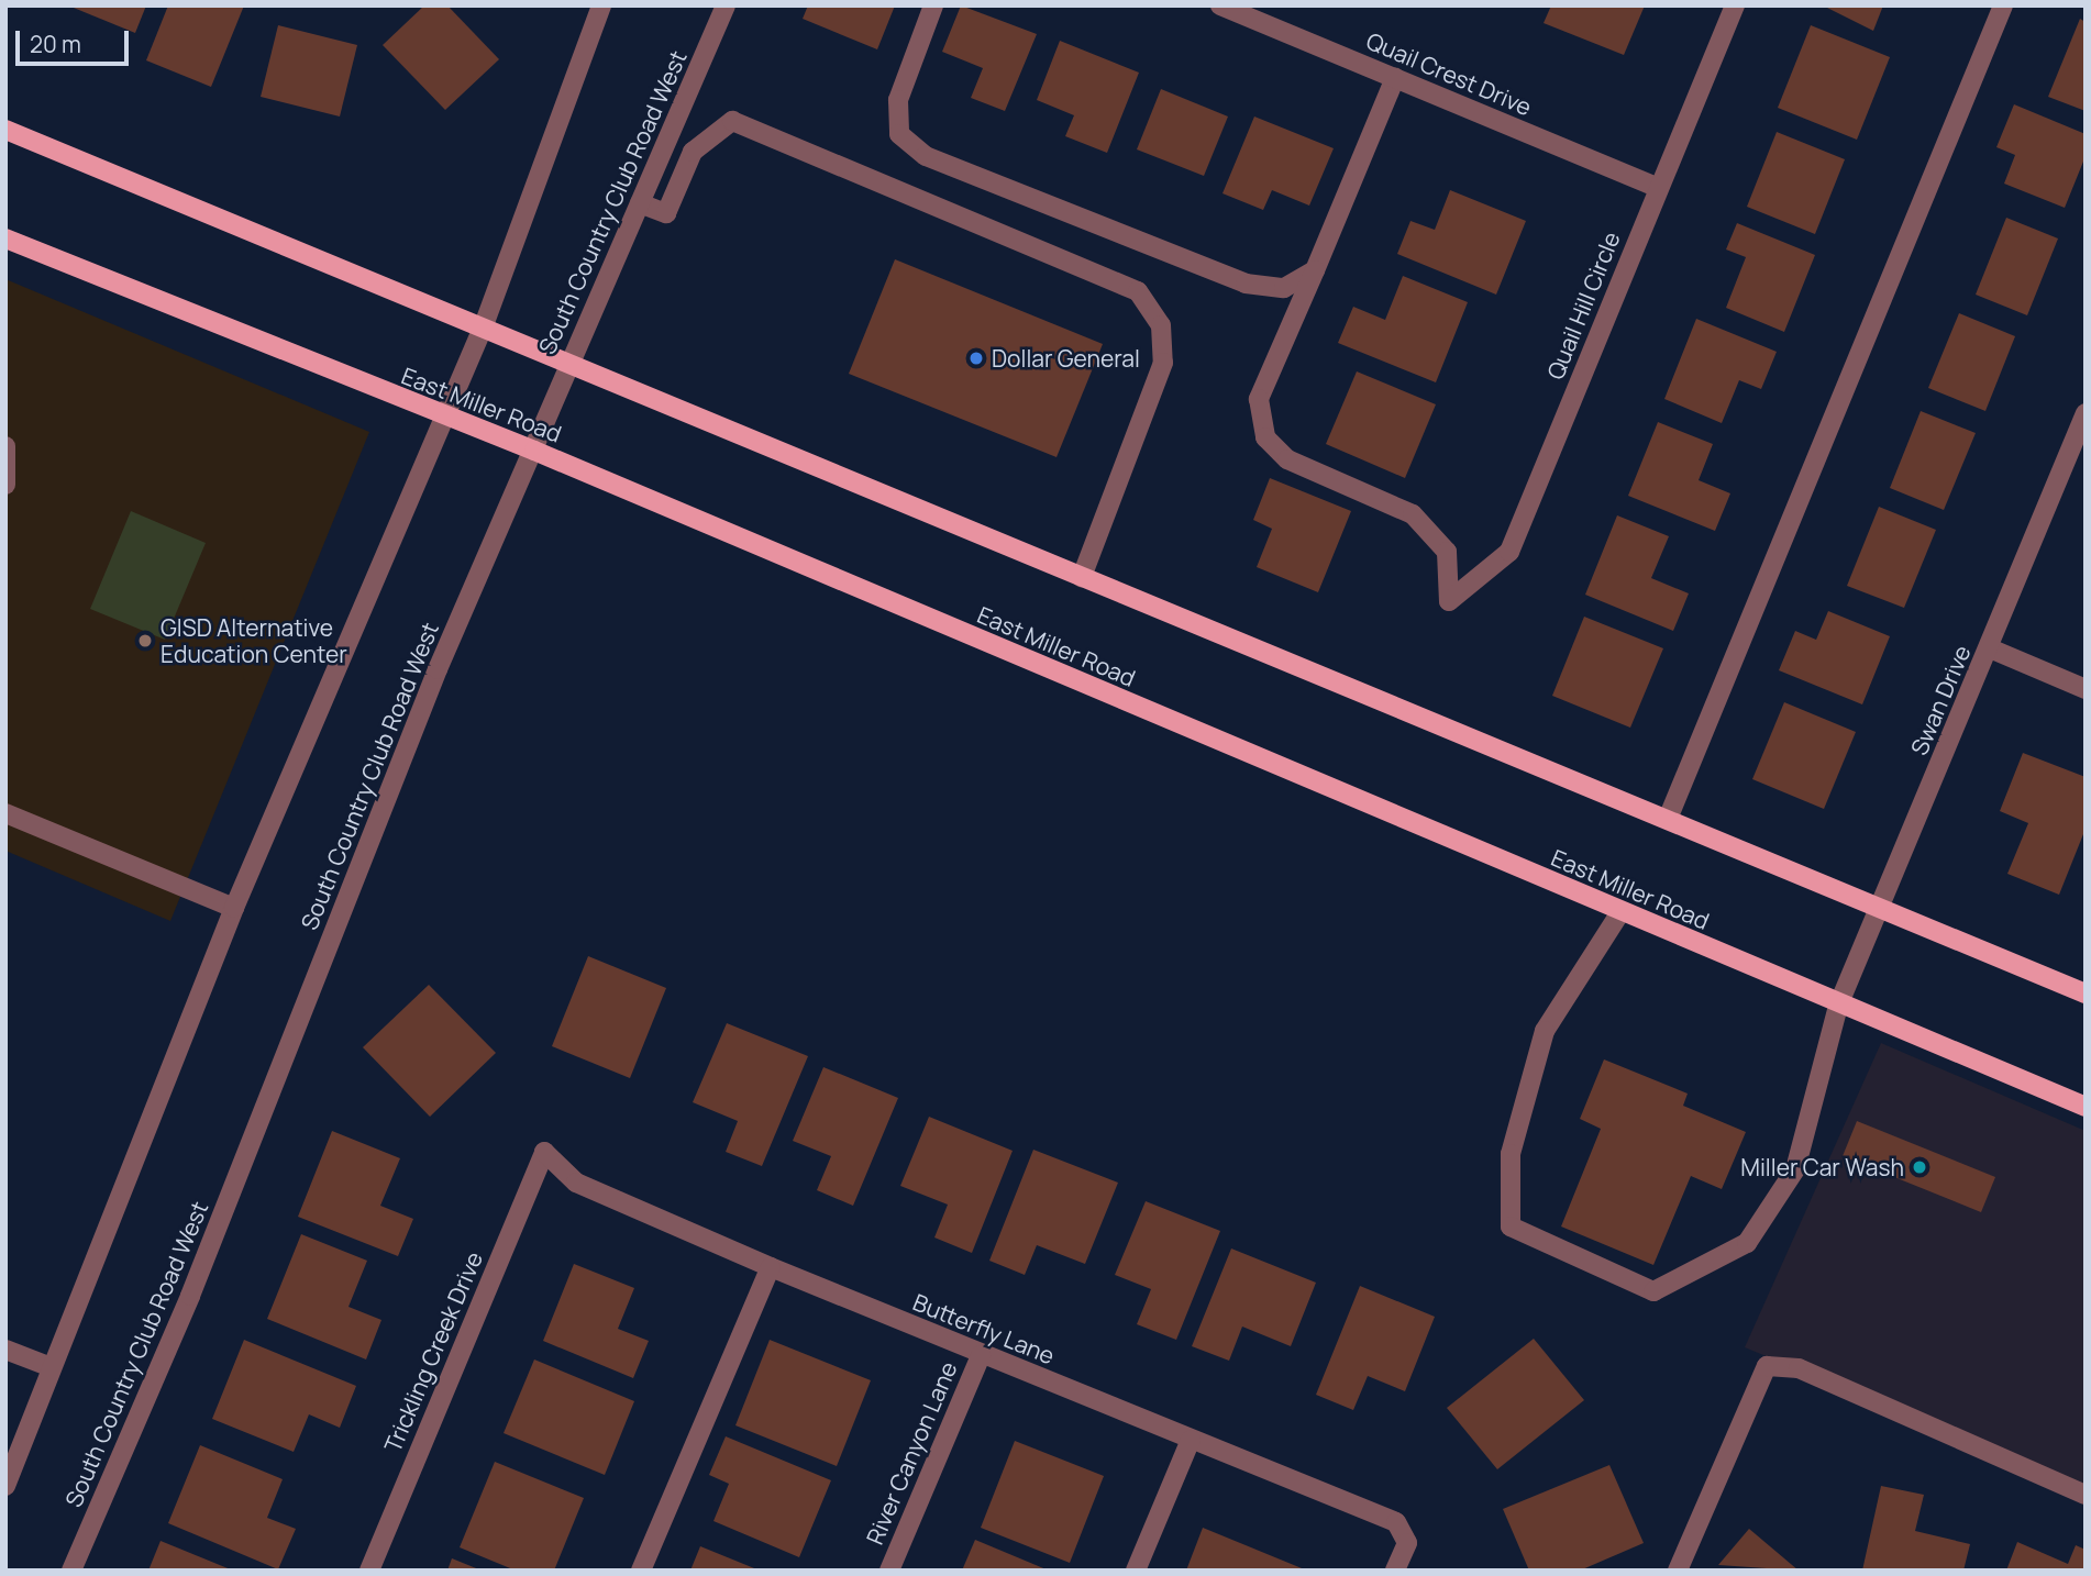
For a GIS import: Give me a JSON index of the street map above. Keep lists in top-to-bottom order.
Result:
{
  "streets": {
    "main road": ["East Miller Road"],
    "street": [
      "Quail Crest Drive",
      "South Country Club Road West",
      "Quail Hill Circle",
      "Swan Drive",
      "Butterfly Lane",
      "Trickling Creek Drive",
      "River Canyon Lane"
    ]
  },
  "crossings": [
    ["Quail Crest Drive", "Quail Hill Circle"],
    ["South Country Club Road West", "East Miller Road"],
    ["East Miller Road", "Swan Drive"],
    ["Butterfly Lane", "Trickling Creek Drive"],
    ["Butterfly Lane", "River Canyon Lane"]
  ],
  "places": ["Dollar General", "GISD Alternative Education Center", "Miller Car Wash"],
  "scale_bar": "20 m"
}
